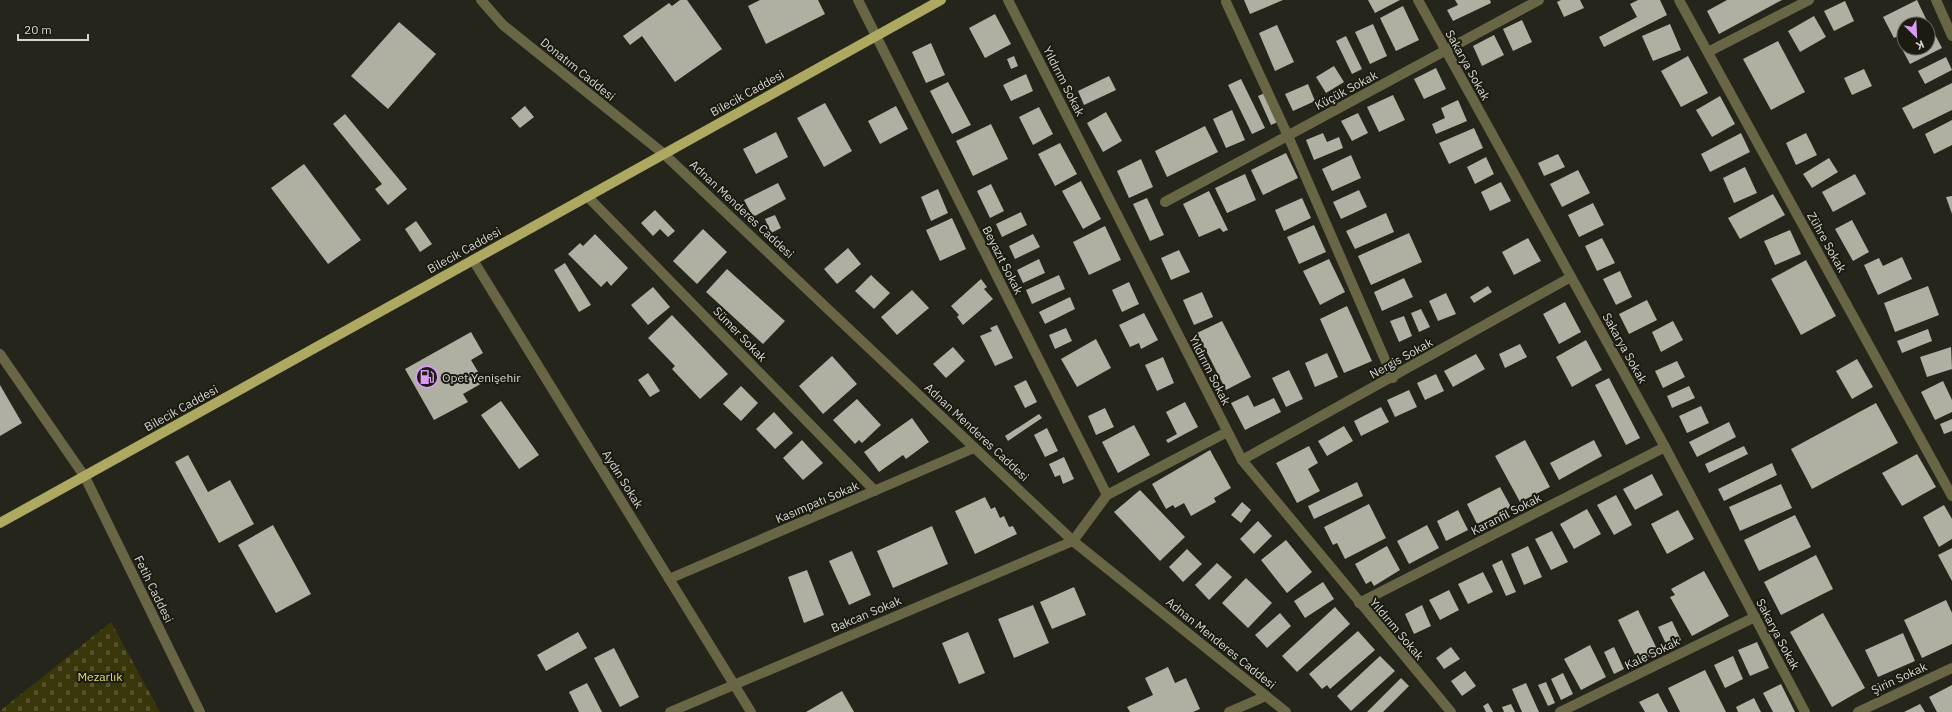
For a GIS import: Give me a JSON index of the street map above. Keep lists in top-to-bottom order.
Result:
{
  "streets": {
    "main road": ["Bilecik Caddesi"],
    "street": [
      "Sakarya Sokak",
      "Donatım Caddesi",
      "Yıldırım Sokak",
      "Küçük Sokak",
      "Adnan Menderes Caddesi",
      "Zühre Sokak",
      "Beyazıt Sokak",
      "Sümer Sokak",
      "Nergis Sokak",
      "Aydın Sokak",
      "Kasımpatı Sokak",
      "Karanfil Sokak",
      "Fetih Caddesi",
      "Bakcan Sokak",
      "Kale Sokak",
      "Şirin Sokak"
    ]
  },
  "crossings": [
    ["Sakarya Sokak", "Küçük Sokak"],
    ["Sakarya Sokak", "Nergis Sokak"],
    ["Sakarya Sokak", "Karanfil Sokak"],
    ["Sakarya Sokak", "Kale Sokak"],
    ["Donatım Caddesi", "Bilecik Caddesi"],
    ["Donatım Caddesi", "Adnan Menderes Caddesi"],
    ["Yıldırım Sokak", "Nergis Sokak"],
    ["Yıldırım Sokak", "Karanfil Sokak"],
    ["Bilecik Caddesi", "Adnan Menderes Caddesi"],
    ["Bilecik Caddesi", "Beyazıt Sokak"],
    ["Bilecik Caddesi", "Sümer Sokak"],
    ["Bilecik Caddesi", "Aydın Sokak"],
    ["Bilecik Caddesi", "Fetih Caddesi"],
    ["Adnan Menderes Caddesi", "Kasımpatı Sokak"],
    ["Adnan Menderes Caddesi", "Bakcan Sokak"],
    ["Sümer Sokak", "Kasımpatı Sokak"],
    ["Aydın Sokak", "Kasımpatı Sokak"],
    ["Aydın Sokak", "Bakcan Sokak"]
  ],
  "parks": ["Mezarlık"],
  "places": {
    "fuel station": ["Opet Yenişehir"]
  },
  "scale_bar": "20 m",
  "north": "bottom right"
}
